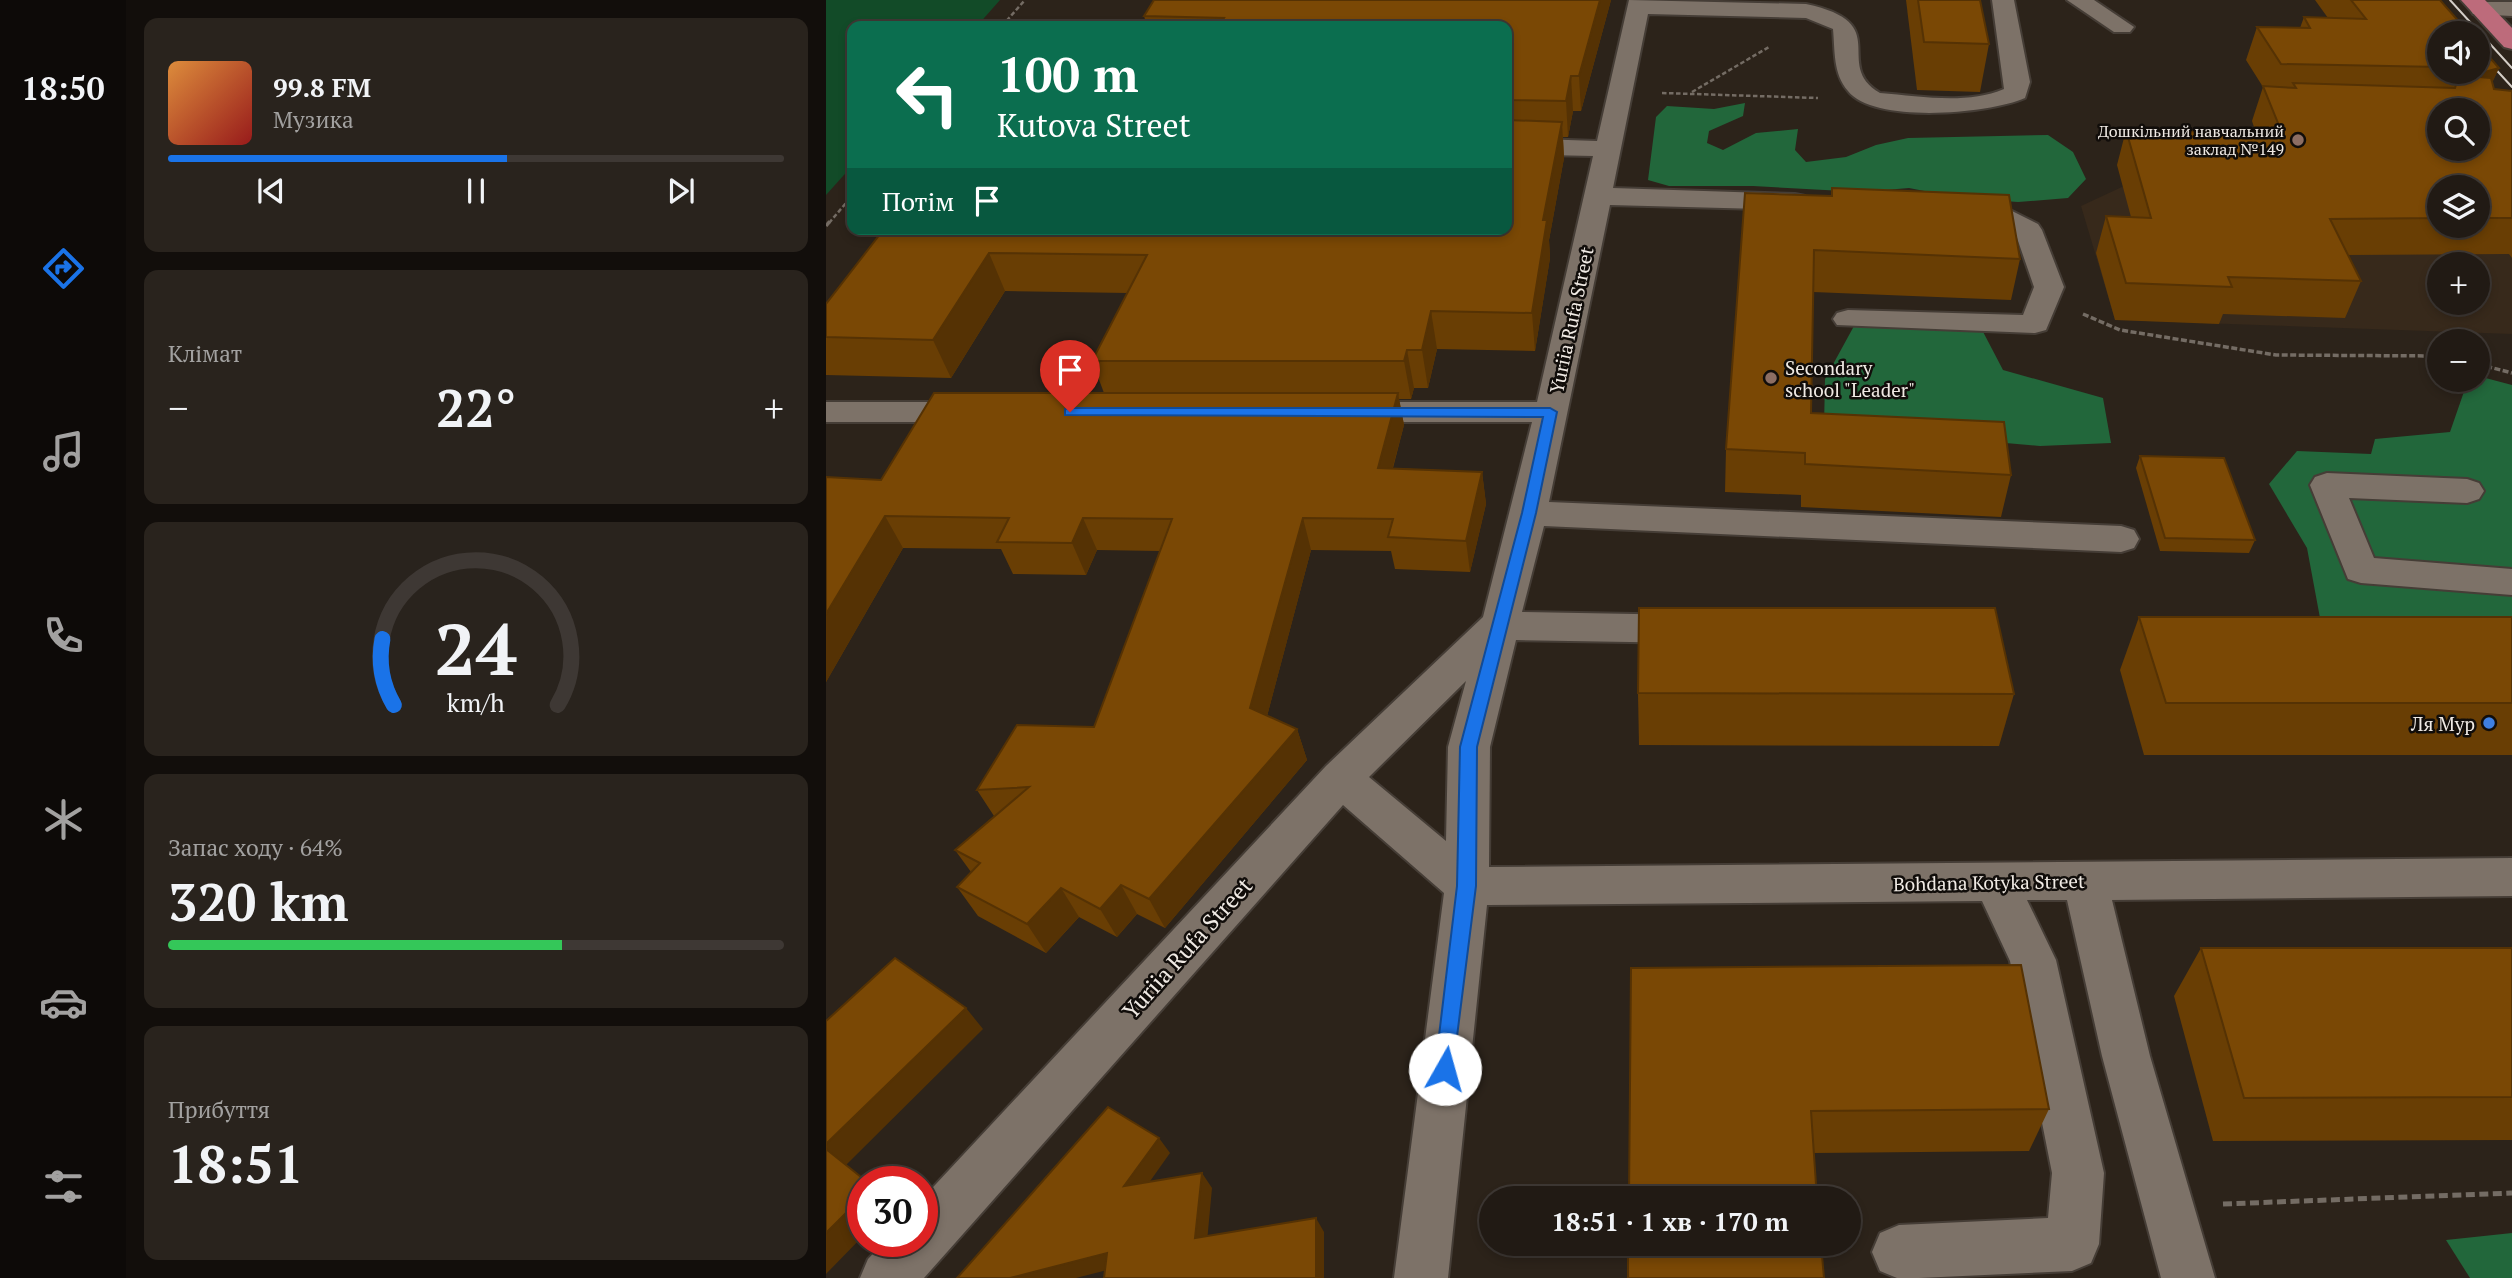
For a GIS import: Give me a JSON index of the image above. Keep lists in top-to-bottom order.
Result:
{
  "streets": {
    "street": ["Yuriia Rufa Street", "Bohdana Kotyka Street"]
  },
  "crossings": [
    ["Yuriia Rufa Street", "Bohdana Kotyka Street"]
  ],
  "places": ["Дошкільний навчальний заклад №149", "Secondary school \"Leader\"", "Ля Мур"],
  "page": {
    "tabs": "18:50",
    "map_buttons": ["+", "−"],
    "turn": ["100 m", "Kutova Street"],
    "song": ["99.8 FM", "Музика"],
    "then": "Потім",
    "tile": [
      "Клімат",
      ["Запас ходу · 64%", "320 km"],
      ["Прибуття", "18:51"]
    ],
    "heat": ["−", "22°", "+"],
    "limit": "30",
    "trip": "18:51 · 1 хв · 170 m",
    "gauge": ["24", "km/h"]
  }
}
